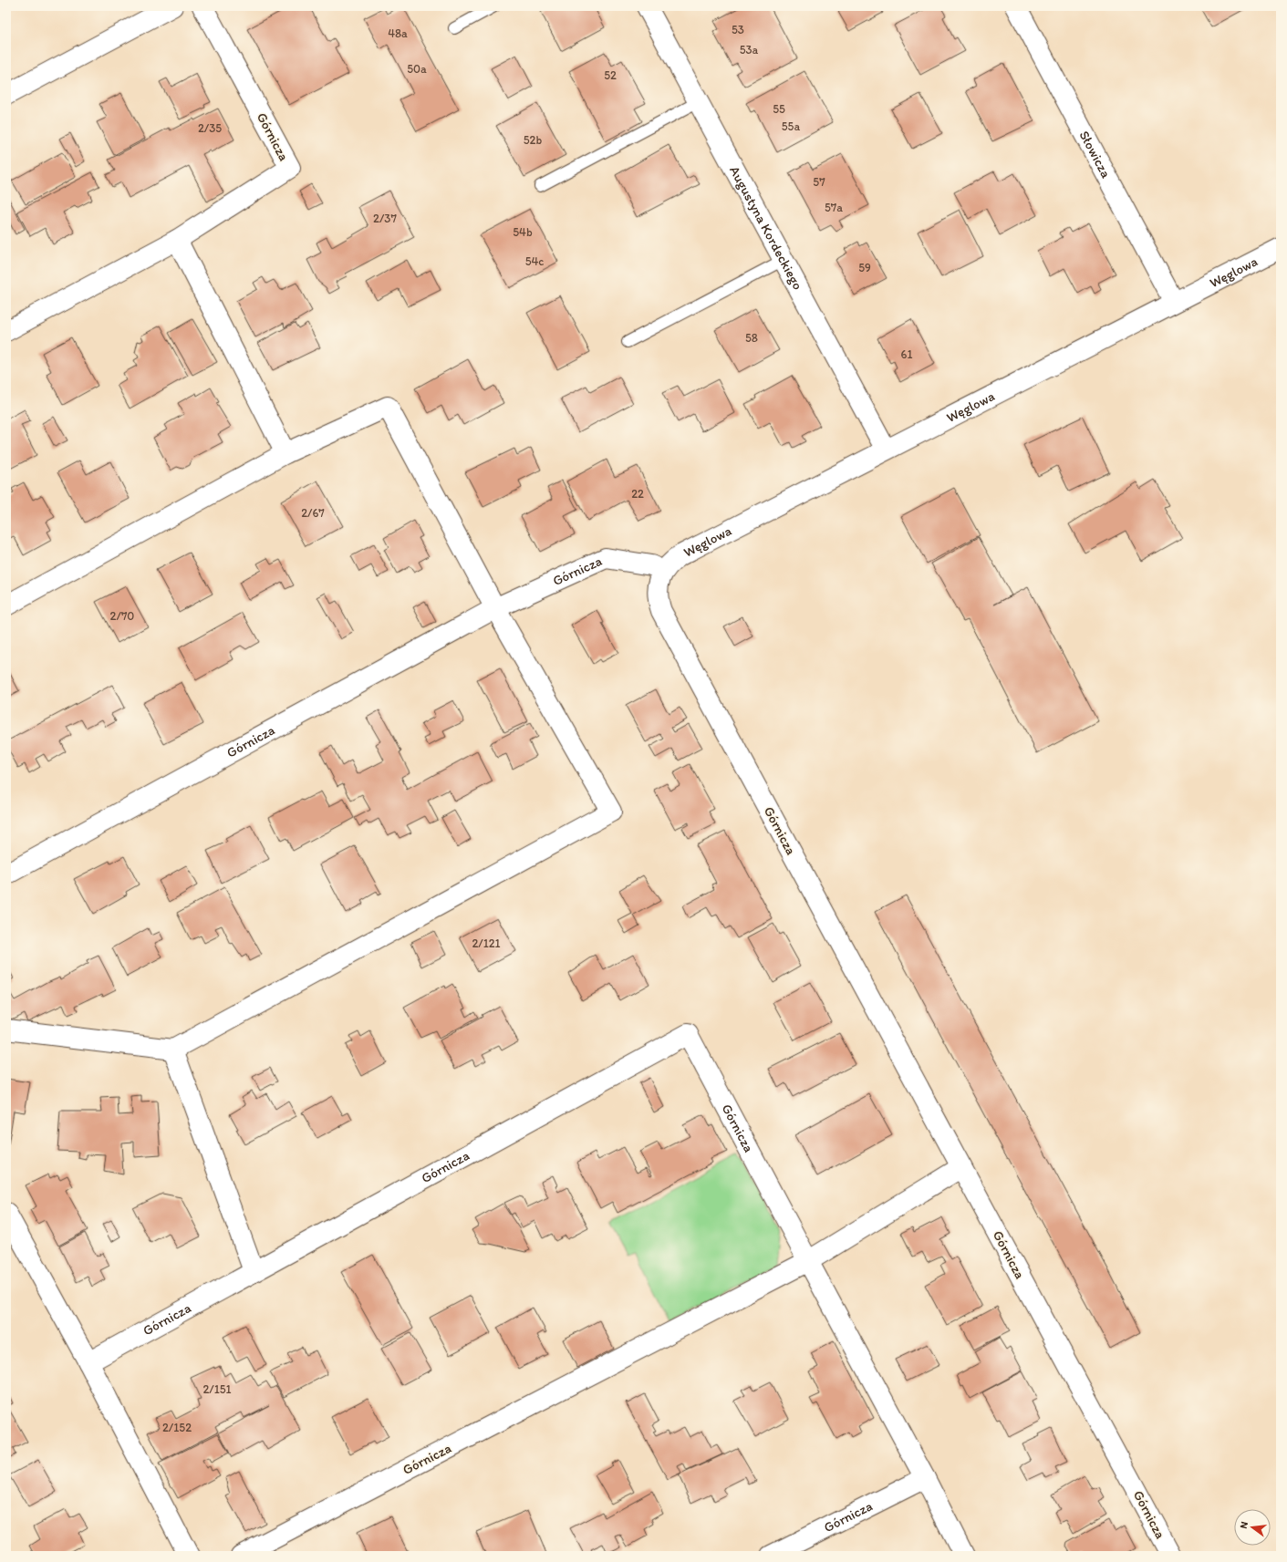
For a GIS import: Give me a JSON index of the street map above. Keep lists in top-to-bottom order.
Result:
{
  "streets": {
    "street": [
      "Górnicza",
      "Słowicza",
      "Augustyna Kordeckiego",
      "Węglowa"
    ]
  },
  "crossings": [
    ["Górnicza", "Węglowa"],
    ["Słowicza", "Węglowa"],
    ["Augustyna Kordeckiego", "Węglowa"]
  ],
  "house_numbers": [
    "53",
    "48a",
    "53a",
    "50a",
    "52",
    "55",
    "55a",
    "2/35",
    "52b",
    "57",
    "57a",
    "2/37",
    "54b",
    "54c",
    "59",
    "58",
    "61",
    "22",
    "2/67",
    "2/70",
    "2/121",
    "2/151",
    "2/152"
  ],
  "north": "left"
}
